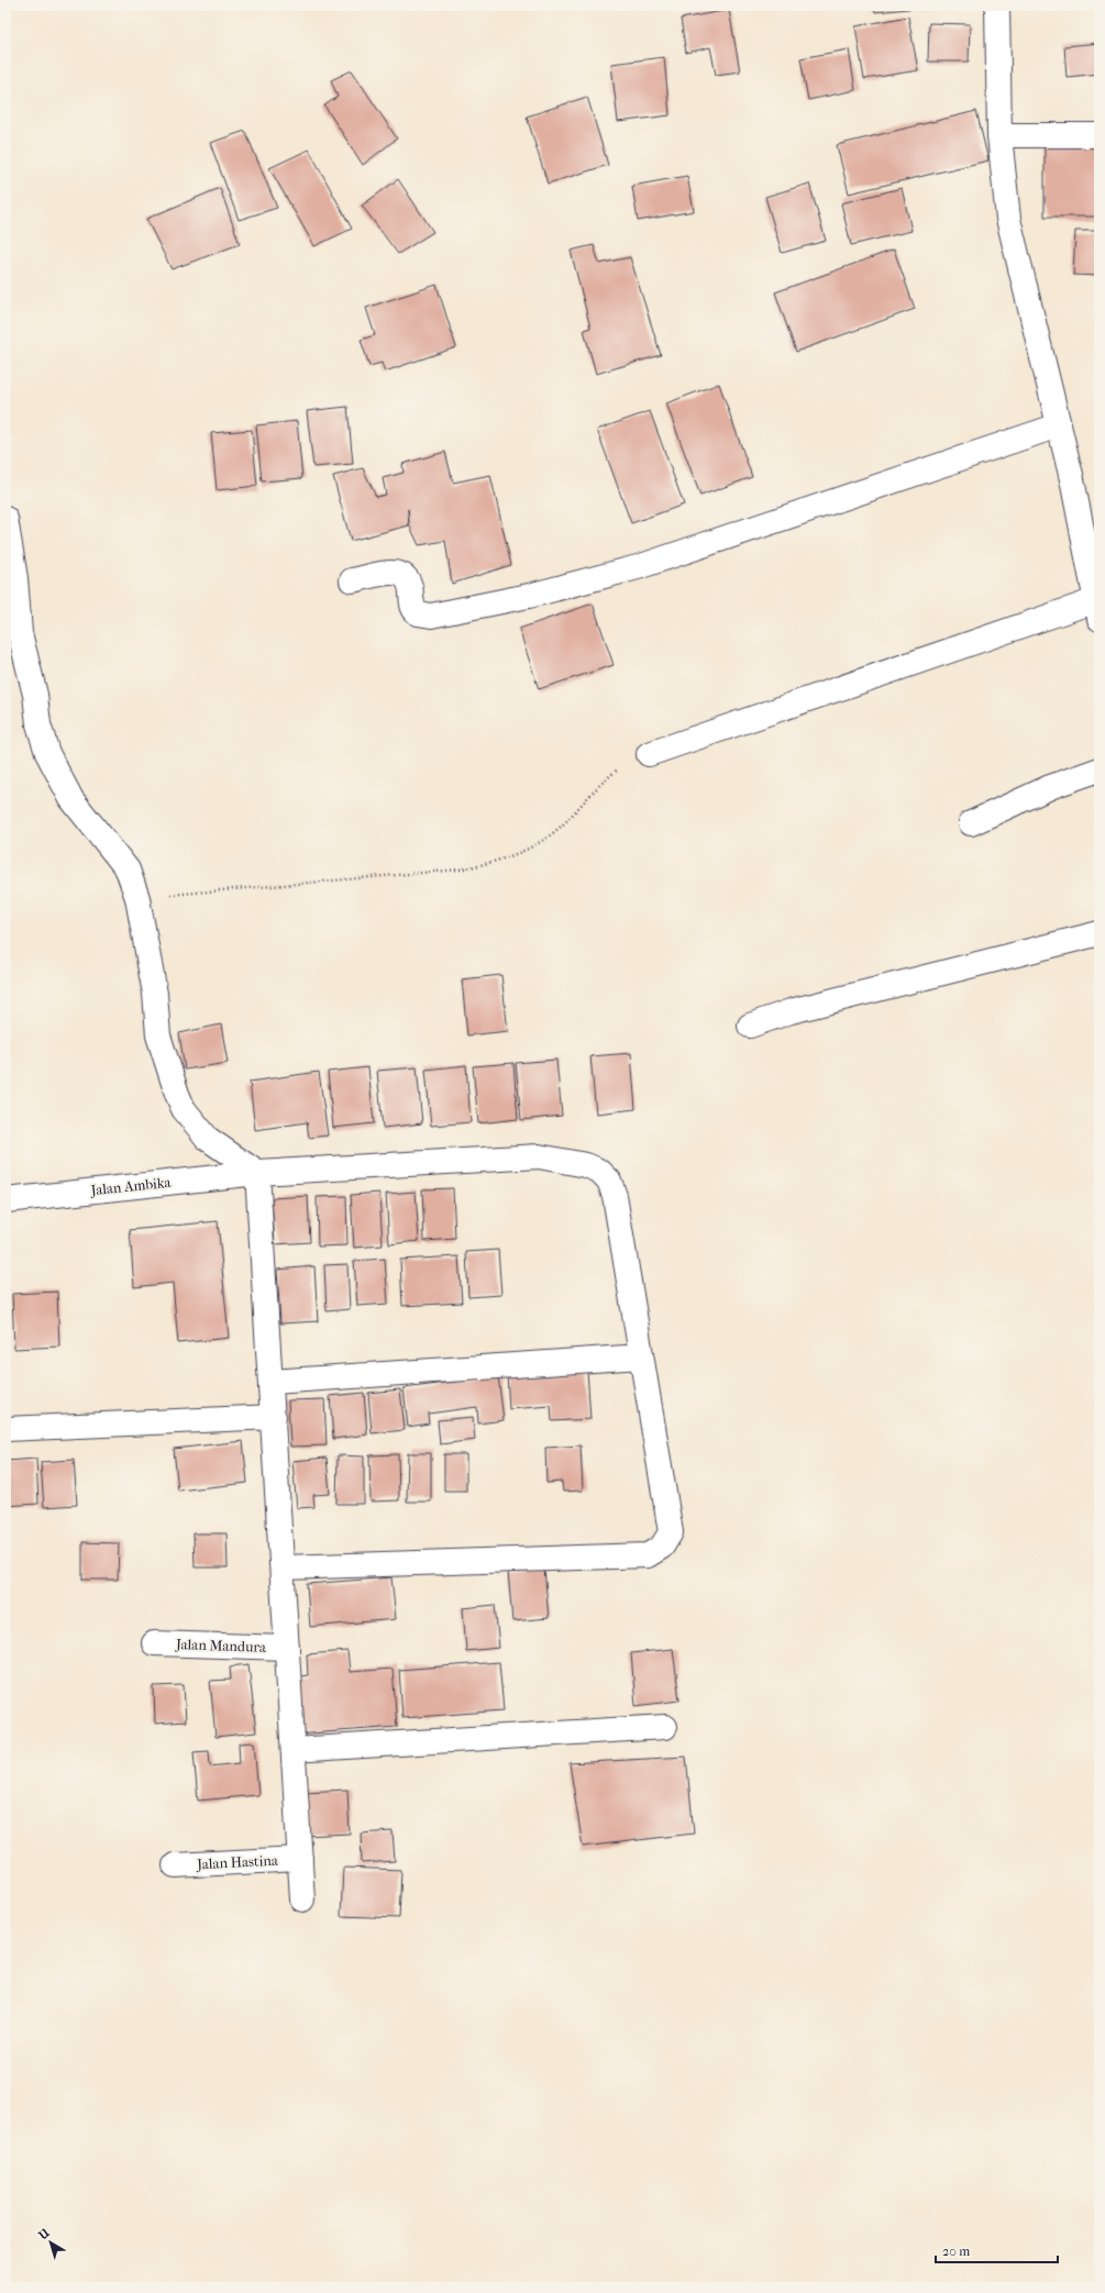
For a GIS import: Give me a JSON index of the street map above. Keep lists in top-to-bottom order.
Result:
{
  "streets": {
    "street": ["Jalan Ambika", "Jalan Mandura", "Jalan Hastina"]
  },
  "scale_bar": "20 m",
  "north": "top left"
}
